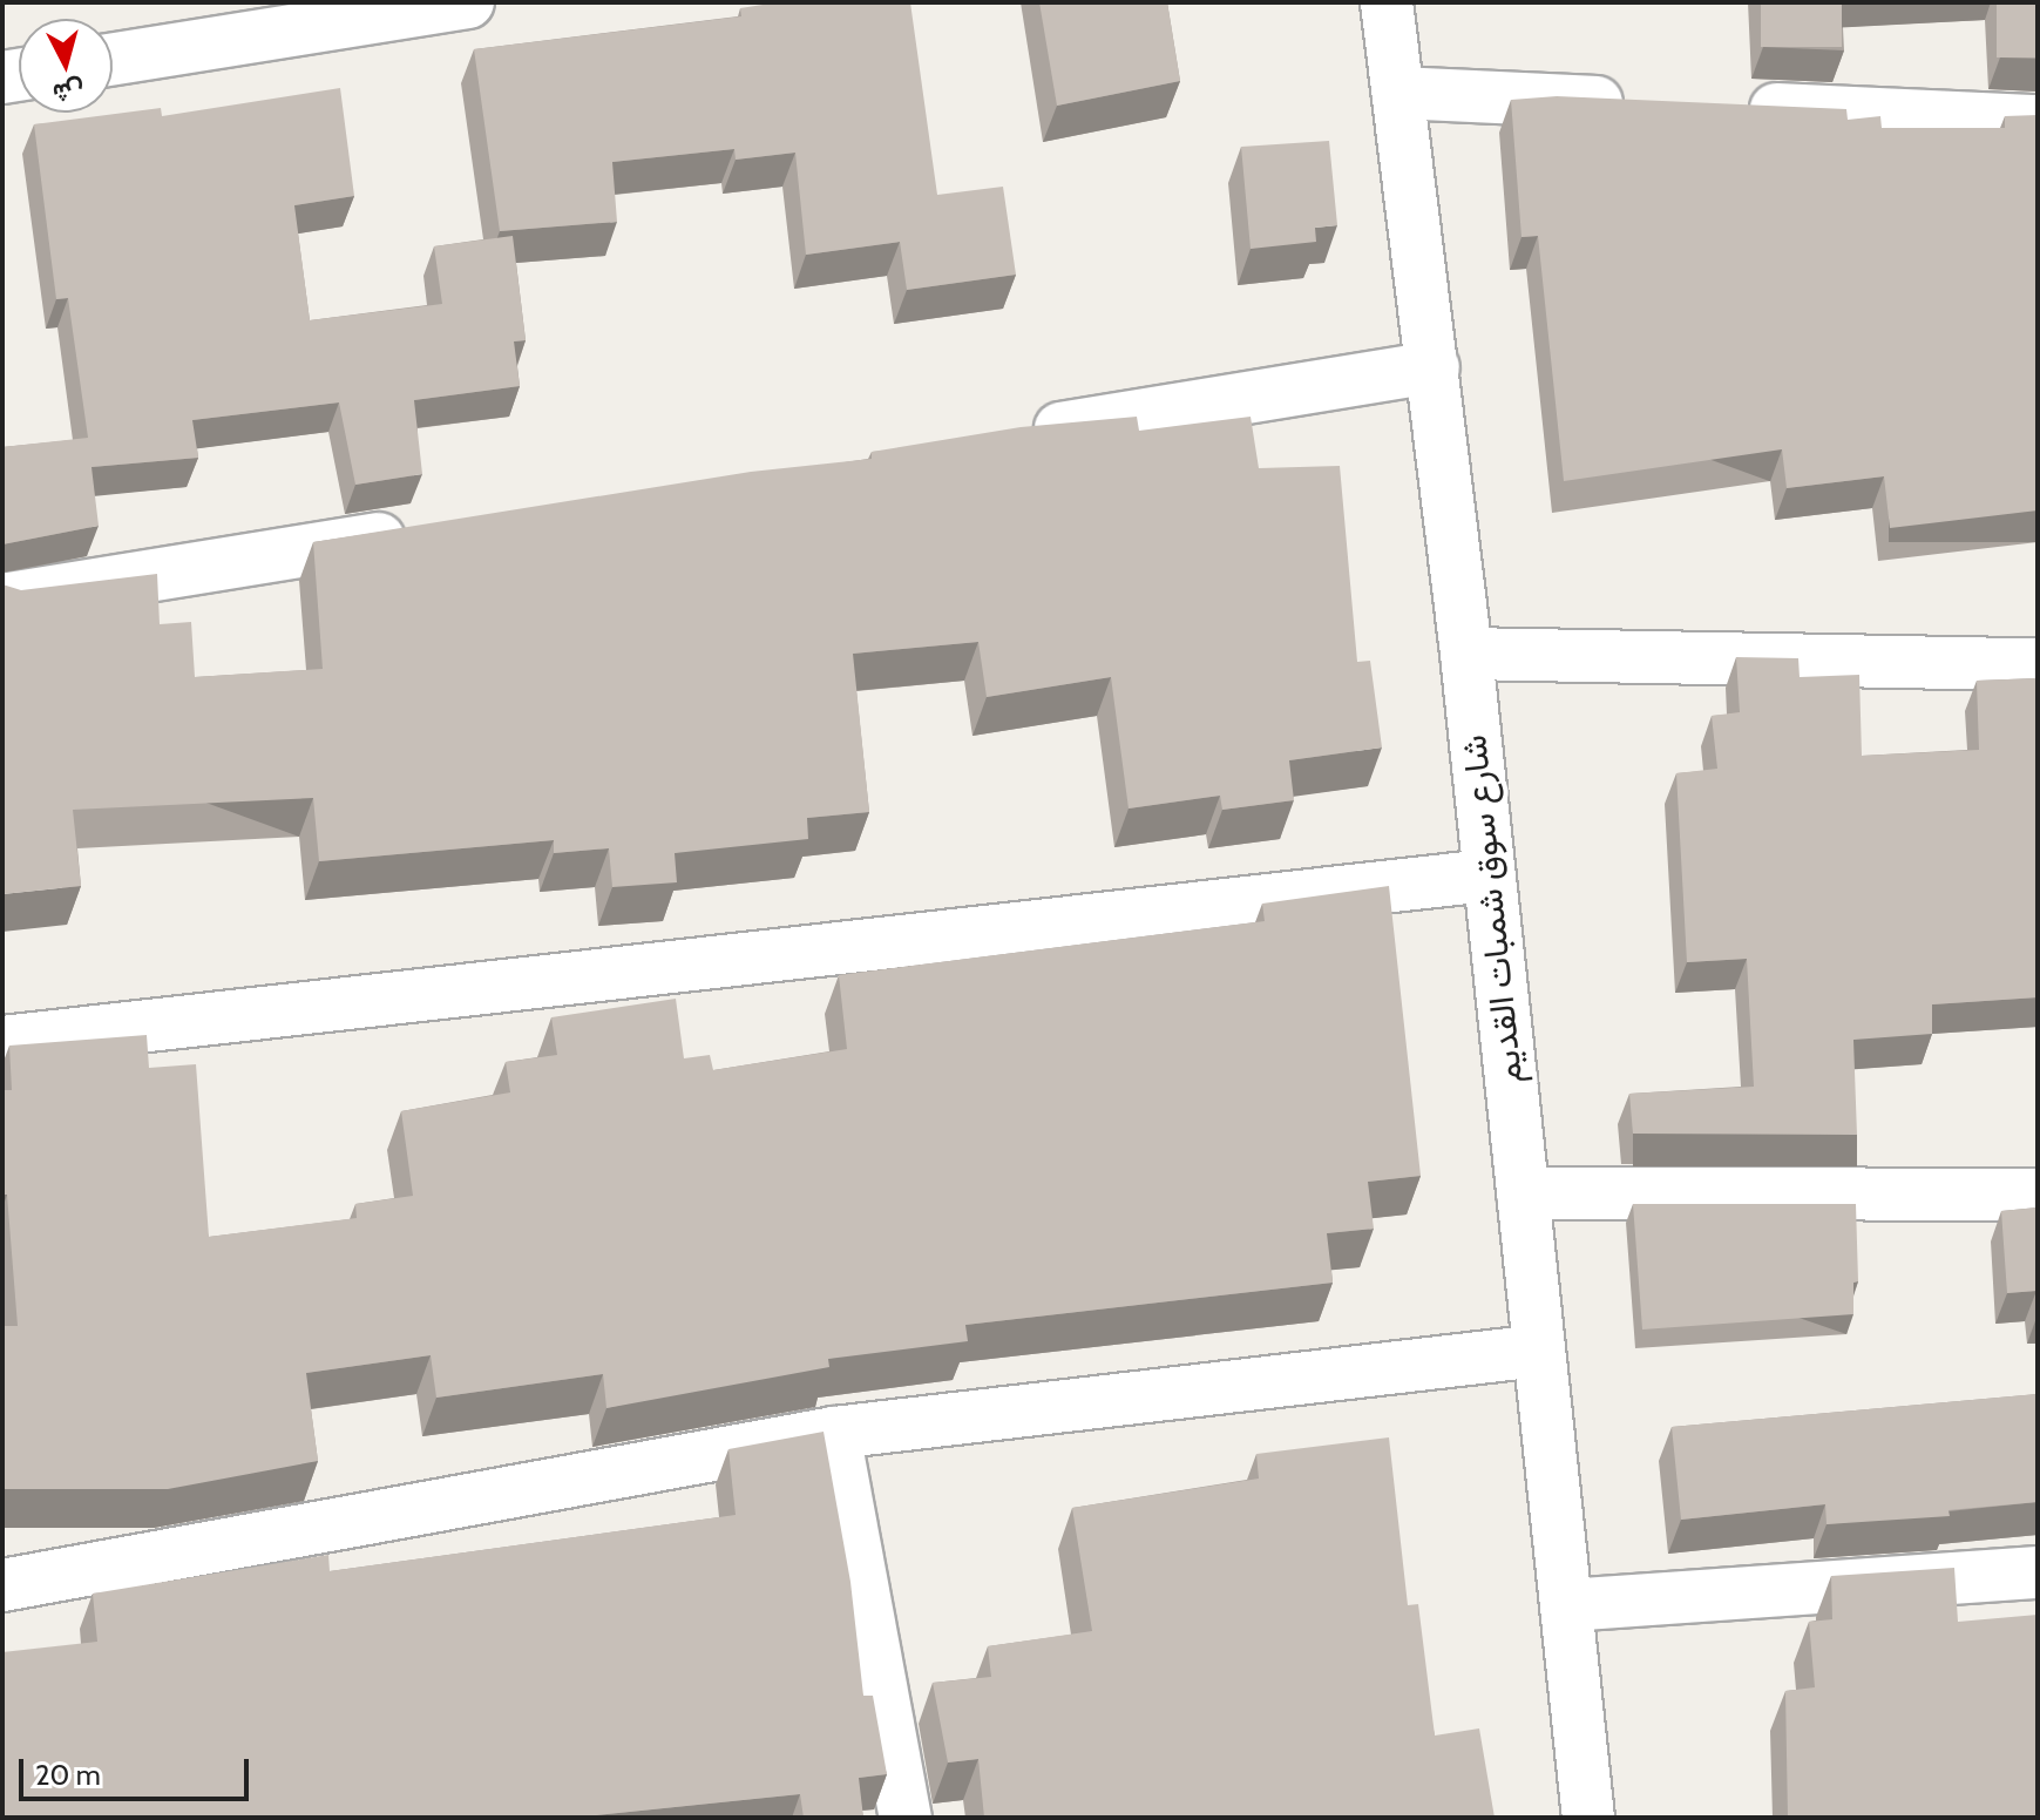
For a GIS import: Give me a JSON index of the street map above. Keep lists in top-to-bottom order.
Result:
{
  "streets": {
    "street": ["شارع سوق شمبات القديم"]
  },
  "scale_bar": "20 m",
  "north": "bottom"
}
